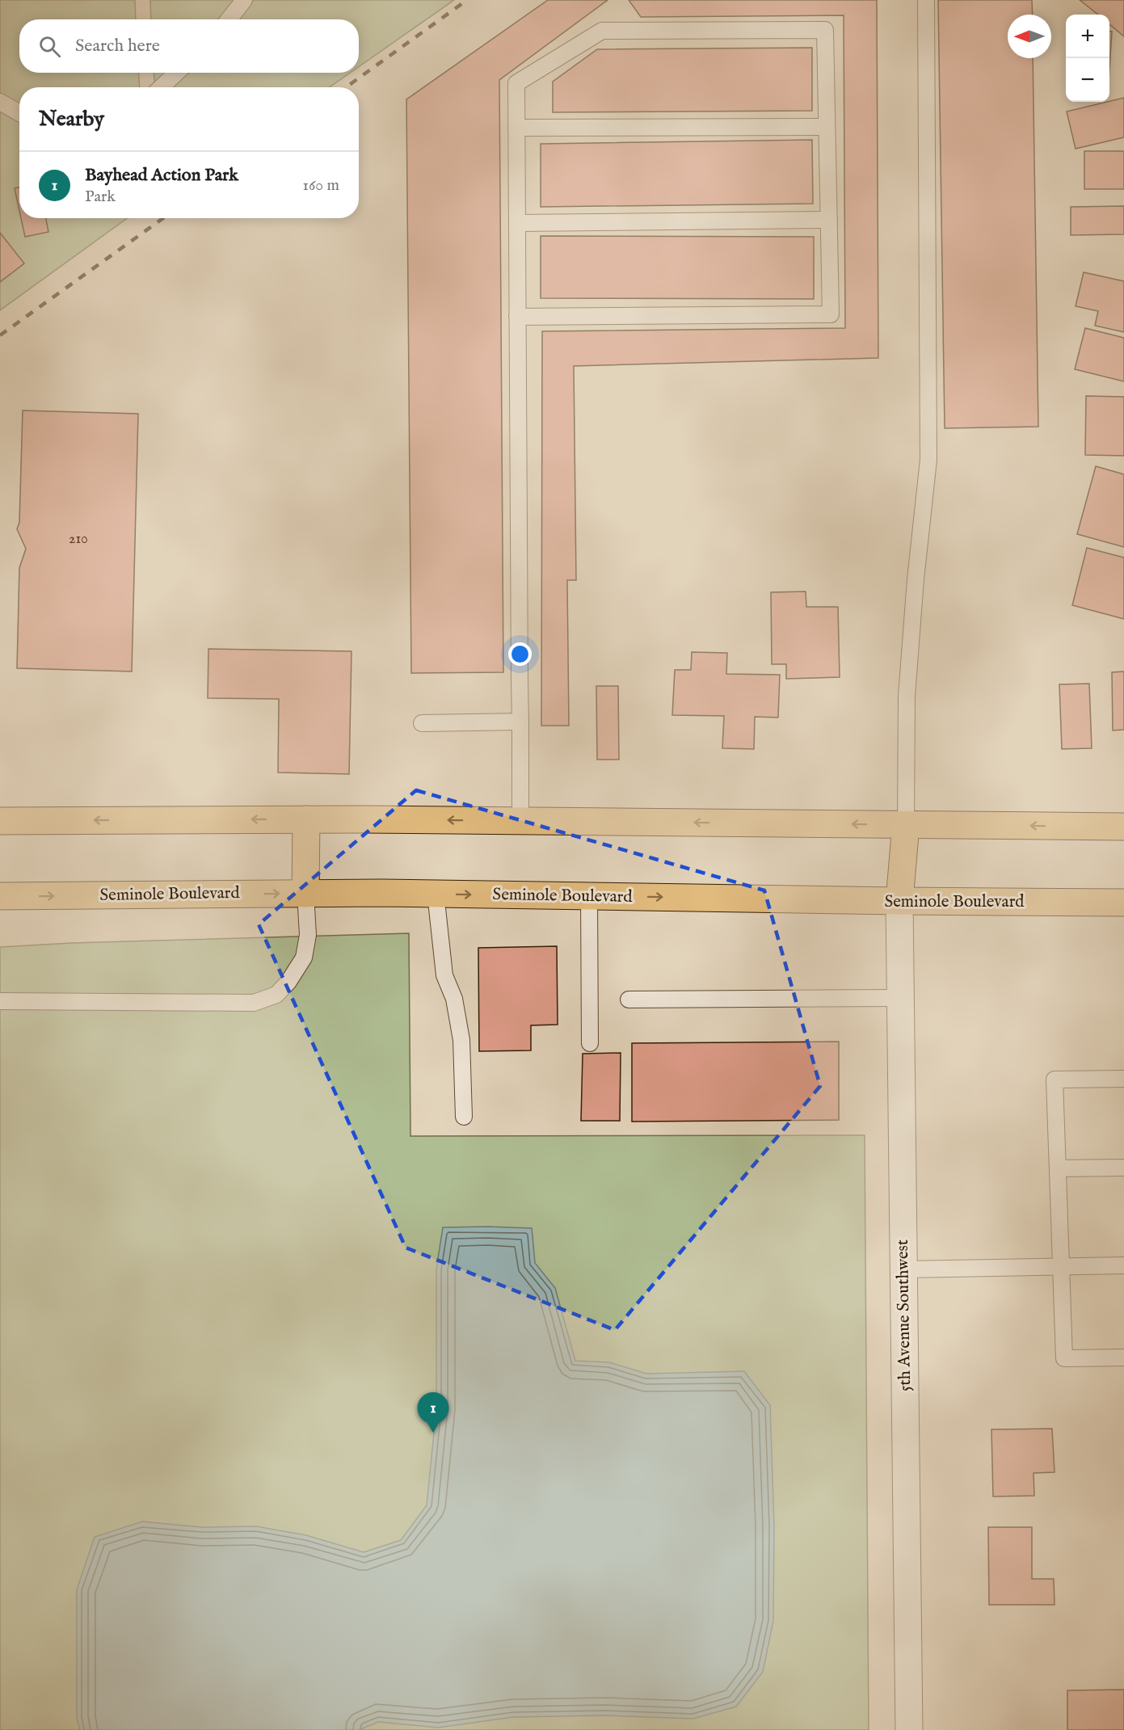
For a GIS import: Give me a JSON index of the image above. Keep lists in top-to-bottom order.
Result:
{
  "streets": {
    "main road": ["Seminole Boulevard"],
    "street": ["5th Avenue Southwest"]
  },
  "crossings": [
    ["Seminole Boulevard", "5th Avenue Southwest"]
  ],
  "house_numbers": ["210"],
  "north": "left",
  "page": {
    "map_buttons": ["+", "−"],
    "search": "Search here",
    "heading": "Nearby",
    "list": [
      {
        "mark": "1",
        "name": "Bayhead Action Park",
        "note": "Park",
        "value": "160 m"
      }
    ],
    "pins": "1"
  }
}
